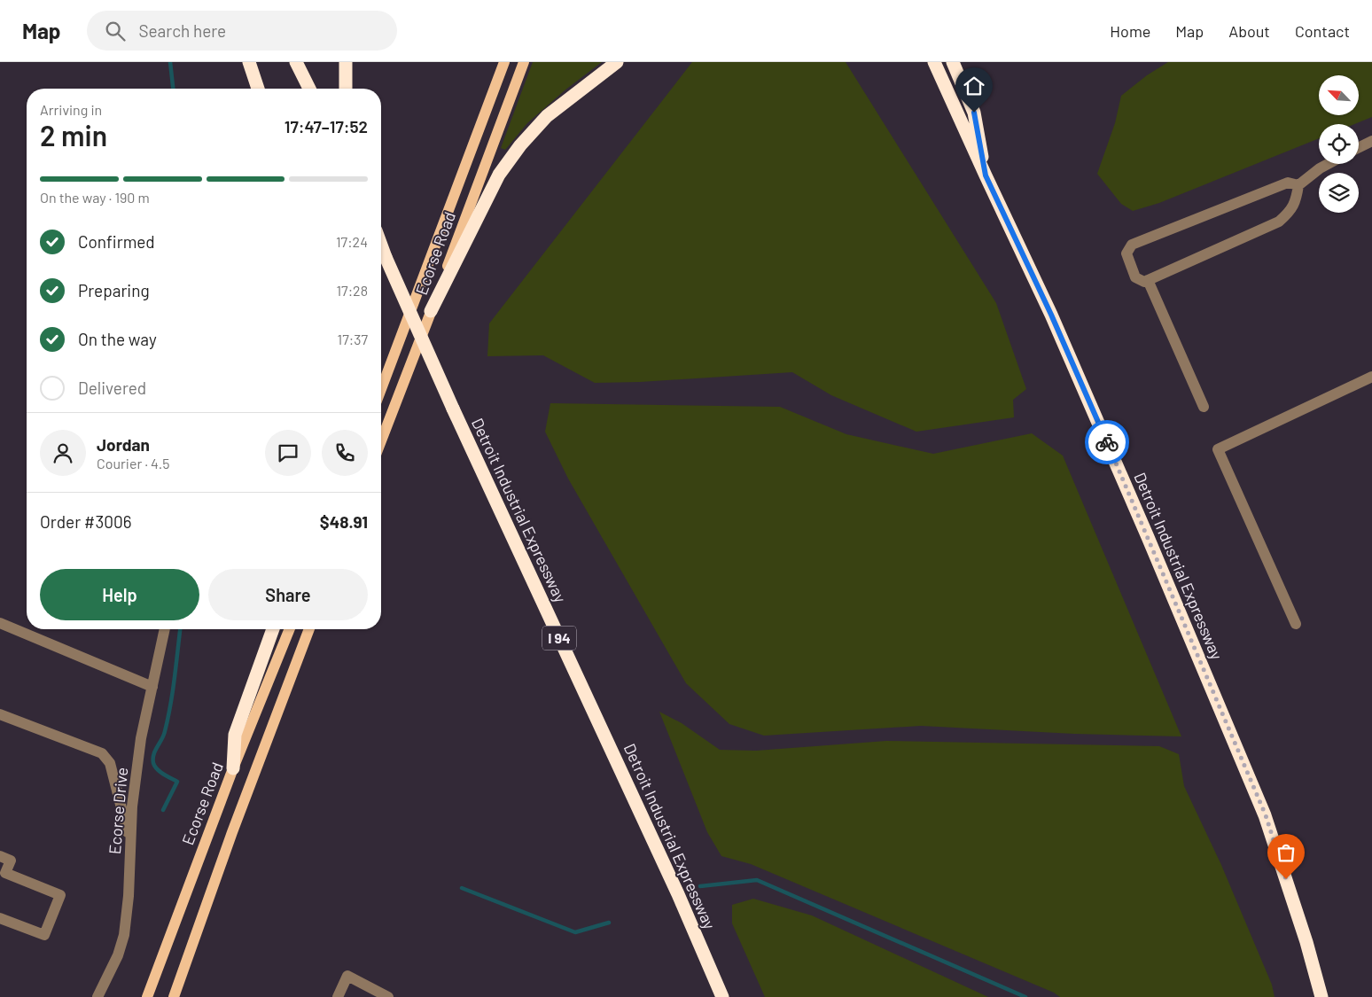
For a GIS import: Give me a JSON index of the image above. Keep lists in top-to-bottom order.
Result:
{
  "streets": {
    "highway": ["Detroit Industrial Expressway", "I 94"],
    "main road": ["Ecorse Road"],
    "lane": ["Ecorse Drive"]
  },
  "north": "top left",
  "page": {
    "header": "Map",
    "search": "Search here",
    "nav": [
      "Home",
      "Map",
      "About",
      "Contact"
    ],
    "heading": ["2 min", "Arriving in", "17:47–17:52"],
    "panel": [
      "Jordan",
      "Courier · 4.5",
      "Order #3006",
      "$48.91"
    ],
    "bar": "On the way · 190 m",
    "list": [
      ["Confirmed", "17:24"],
      ["Preparing", "17:28"],
      ["On the way", "17:37"],
      "Delivered"
    ],
    "buttons": ["Help", "Share"]
  }
}
